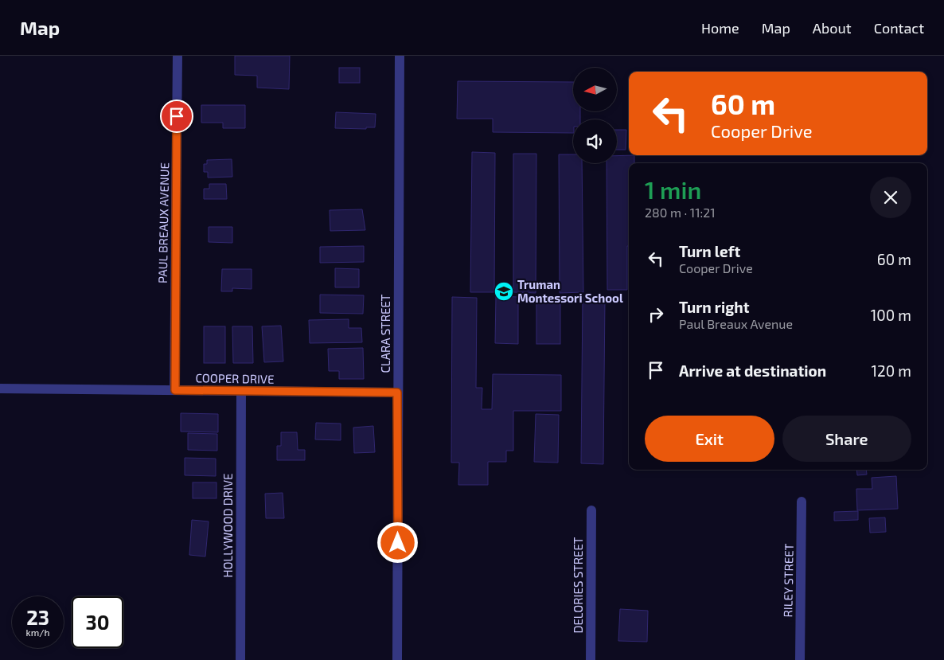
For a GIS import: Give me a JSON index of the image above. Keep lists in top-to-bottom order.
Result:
{
  "streets": {
    "street": [
      "PAUL BREAUX AVENUE",
      "CLARA STREET",
      "COOPER DRIVE",
      "HOLLYWOOD DRIVE",
      "RILEY STREET",
      "DELORIES STREET"
    ]
  },
  "crossings": [
    ["PAUL BREAUX AVENUE", "COOPER DRIVE"],
    ["CLARA STREET", "COOPER DRIVE"],
    ["COOPER DRIVE", "HOLLYWOOD DRIVE"]
  ],
  "places": {
    "school or university": ["Truman Montessori School"]
  },
  "north": "left",
  "page": {
    "header": "Map",
    "nav": [
      "Home",
      "Map",
      "About",
      "Contact"
    ],
    "turn": ["60 m", "Cooper Drive"],
    "heading": ["1 min", "280 m · 11:21"],
    "list": [
      {
        "name": "Turn left",
        "note": "Cooper Drive",
        "value": "60 m"
      },
      {
        "name": "Turn right",
        "note": "Paul Breaux Avenue",
        "value": "100 m"
      },
      {
        "name": "Arrive at destination",
        "value": "120 m"
      }
    ],
    "buttons": ["Exit", "Share"],
    "speed": "23 km/h",
    "limit": "30"
  }
}
